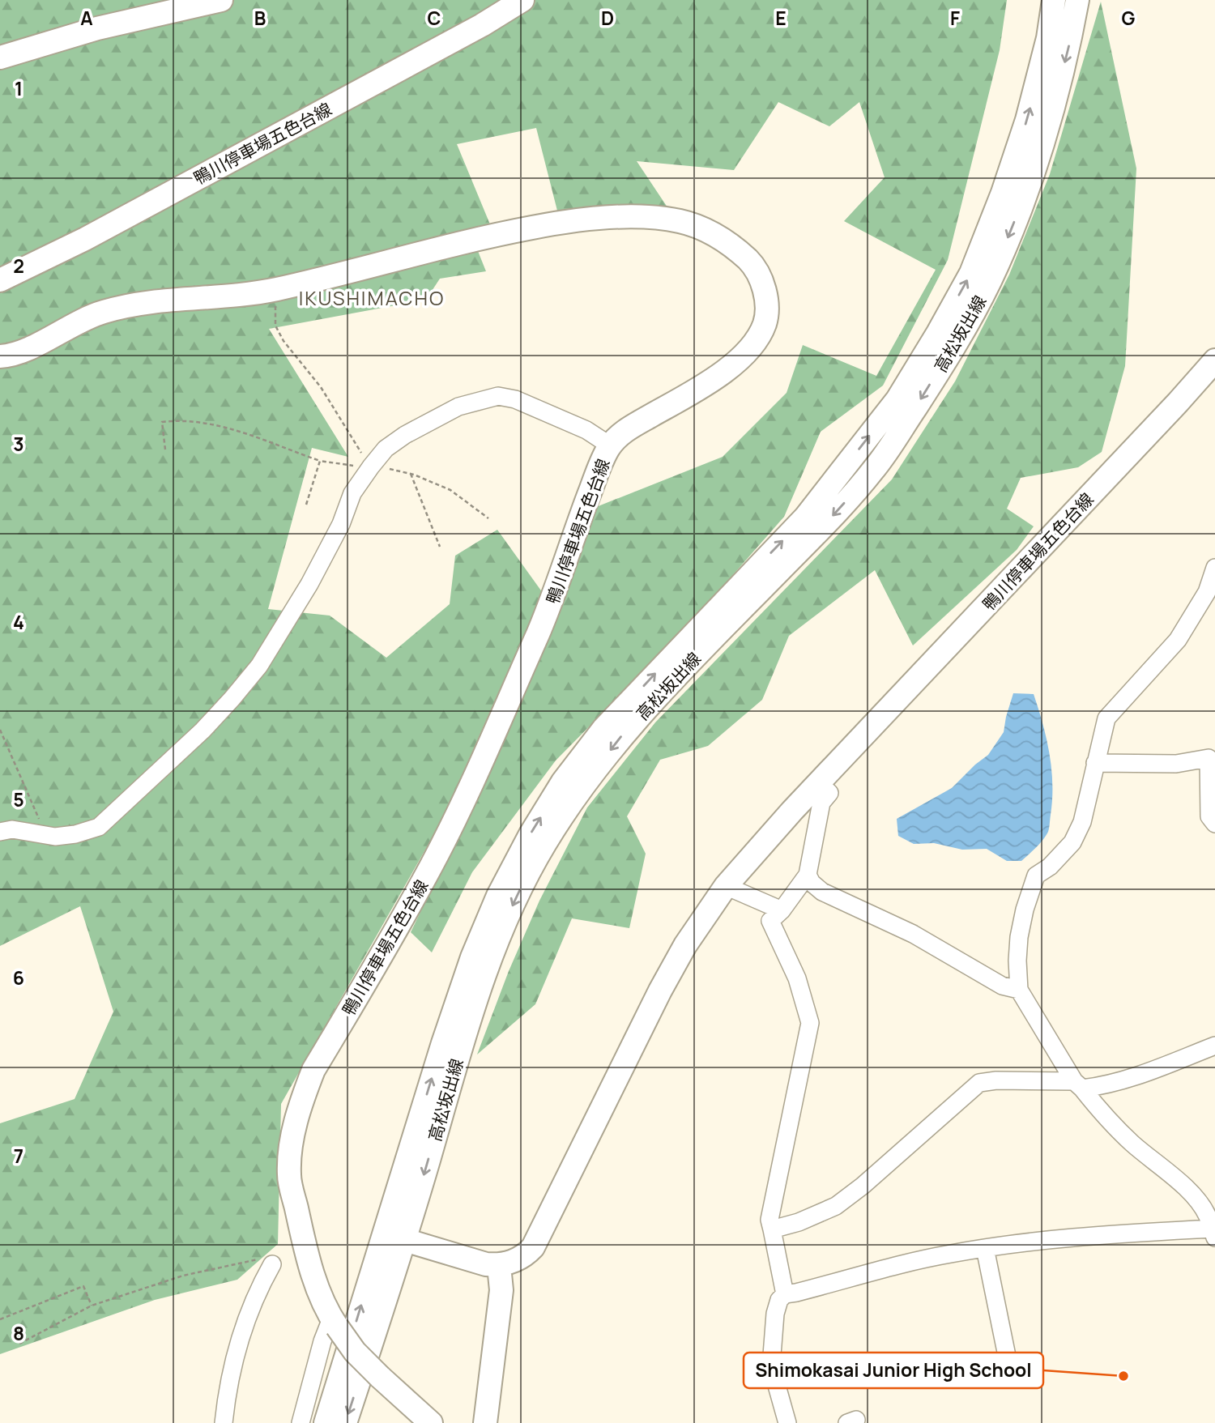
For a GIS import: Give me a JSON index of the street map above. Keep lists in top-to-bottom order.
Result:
{
  "streets": {
    "main road": ["鴨川停車場五色台線", "高松坂出線"]
  },
  "districts": ["IKUSHIMACHO"],
  "places": ["Shimokasai Junior High School"],
  "grid": {
    "columns": [
      "A",
      "B",
      "C",
      "D",
      "E",
      "F",
      "G"
    ],
    "rows": [
      "1",
      "2",
      "3",
      "4",
      "5",
      "6",
      "7",
      "8"
    ]
  }
}
